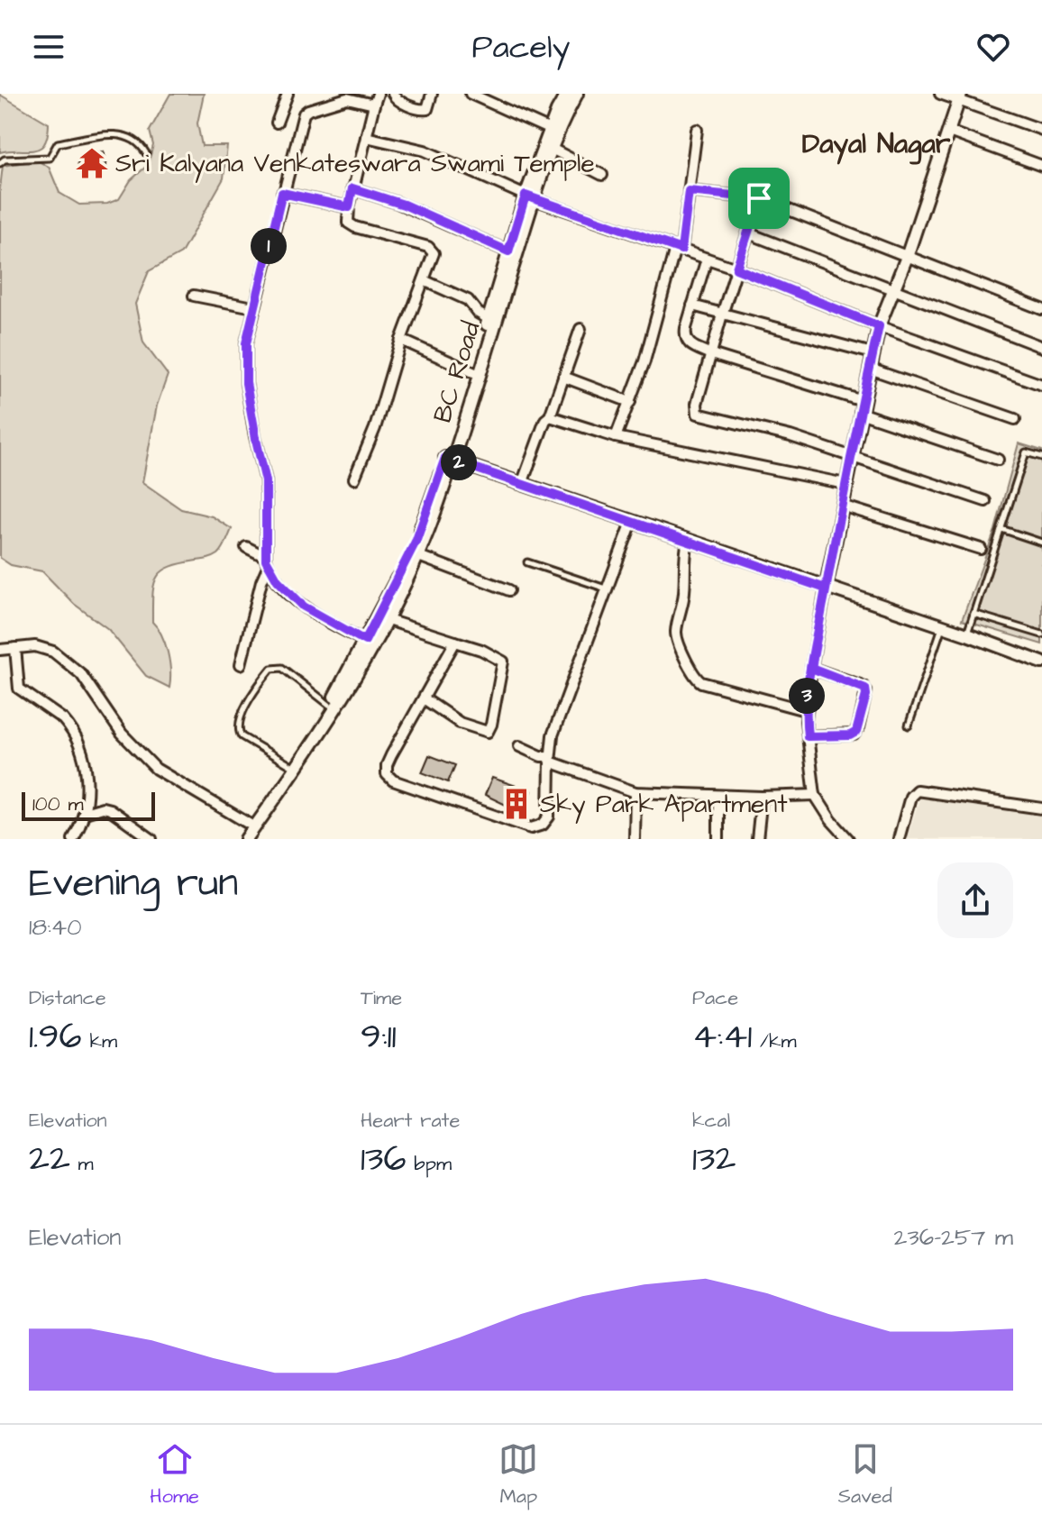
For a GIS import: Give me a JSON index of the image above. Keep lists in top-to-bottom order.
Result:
{
  "streets": {
    "street": ["BC Road"]
  },
  "districts": ["Dayal Nagar"],
  "places": {
    "temple": ["Sri Kalyana Venkateswara Swami Temple"],
    "building": ["Sky Park Apartment"]
  },
  "scale_bar": "100 m",
  "page": {
    "header": "Pacely",
    "pins": ["1", "2", "3"],
    "scale": "100 m",
    "heading": ["Evening run", "18:40"],
    "stats": [
      ["Distance", "1.96 km"],
      ["Time", "9:11"],
      ["Pace", "4:41 /km"],
      ["Elevation", "22 m"],
      ["Heart rate", "136 bpm"],
      ["kcal", "132"]
    ],
    "chart": ["Elevation", "236–257 m"],
    "tabs": ["Home", "Map", "Saved"]
  }
}
